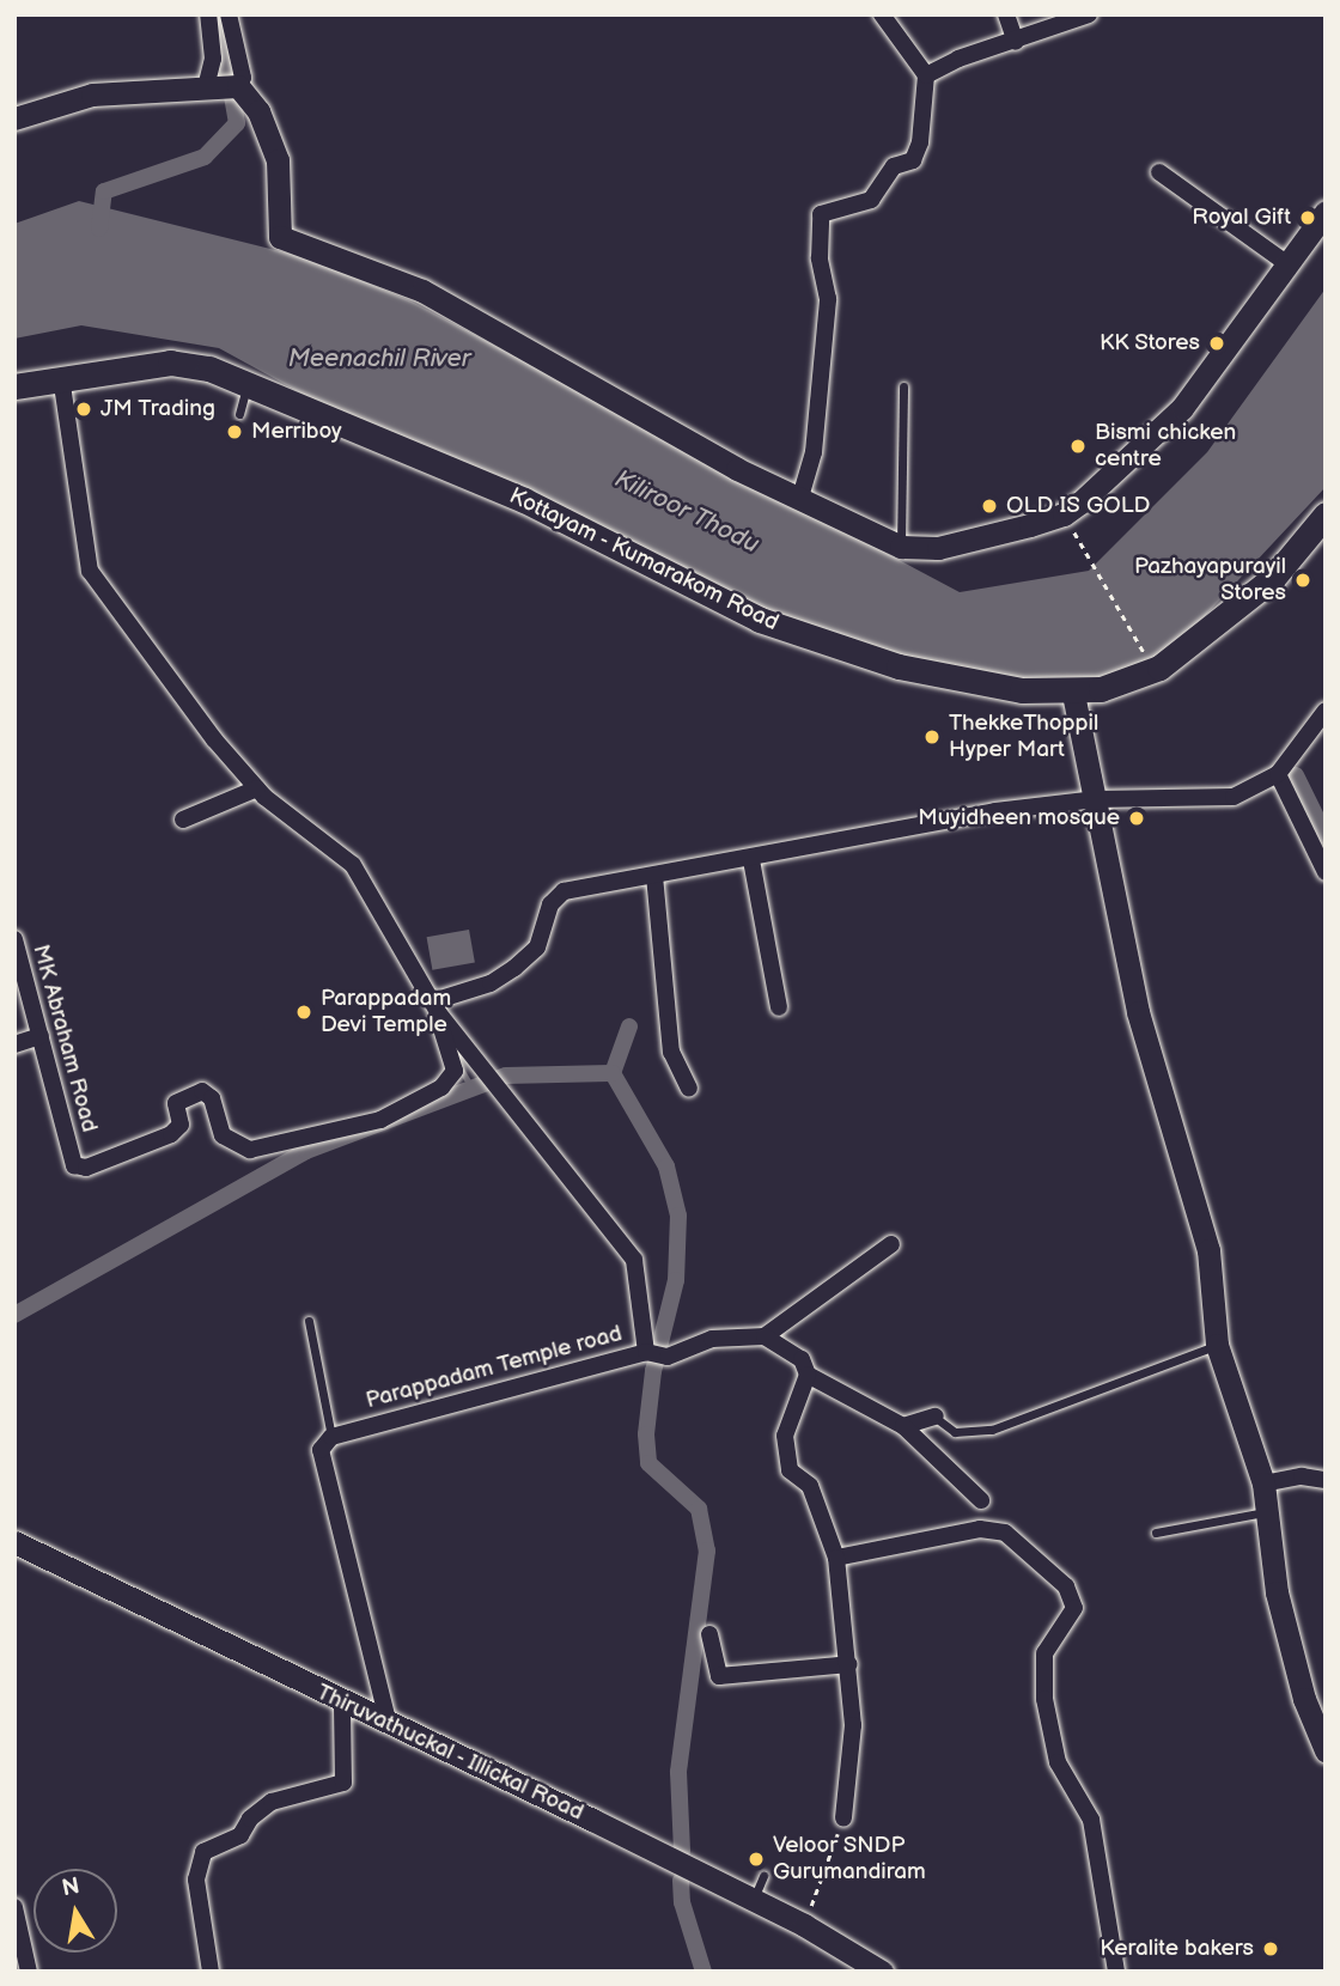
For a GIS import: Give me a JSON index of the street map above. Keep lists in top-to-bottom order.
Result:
{
  "streets": {
    "main road": ["Kottayam - Kumarakom Road"],
    "street": ["MK Abraham Road", "Parappadam Temple road", "Thiruvathuckal - Illickal Road"]
  },
  "crossings": [
    ["Kottayam - Kumarakom Road", "Parappadam Temple road"],
    ["MK Abraham Road", "Parappadam Temple road"]
  ],
  "water": ["Meenachil River", "Kiliroor Thodu"],
  "places": [
    "Royal Gift",
    "KK Stores",
    "JM Trading",
    "Merriboy",
    "Bismi chicken centre",
    "OLD IS GOLD",
    "Pazhayapurayil Stores",
    "ThekkeThoppil Hyper Mart",
    "Muyidheen mosque",
    "Parappadam Devi Temple",
    "Veloor SNDP Gurumandiram",
    "Keralite bakers"
  ],
  "north": "top"
}
